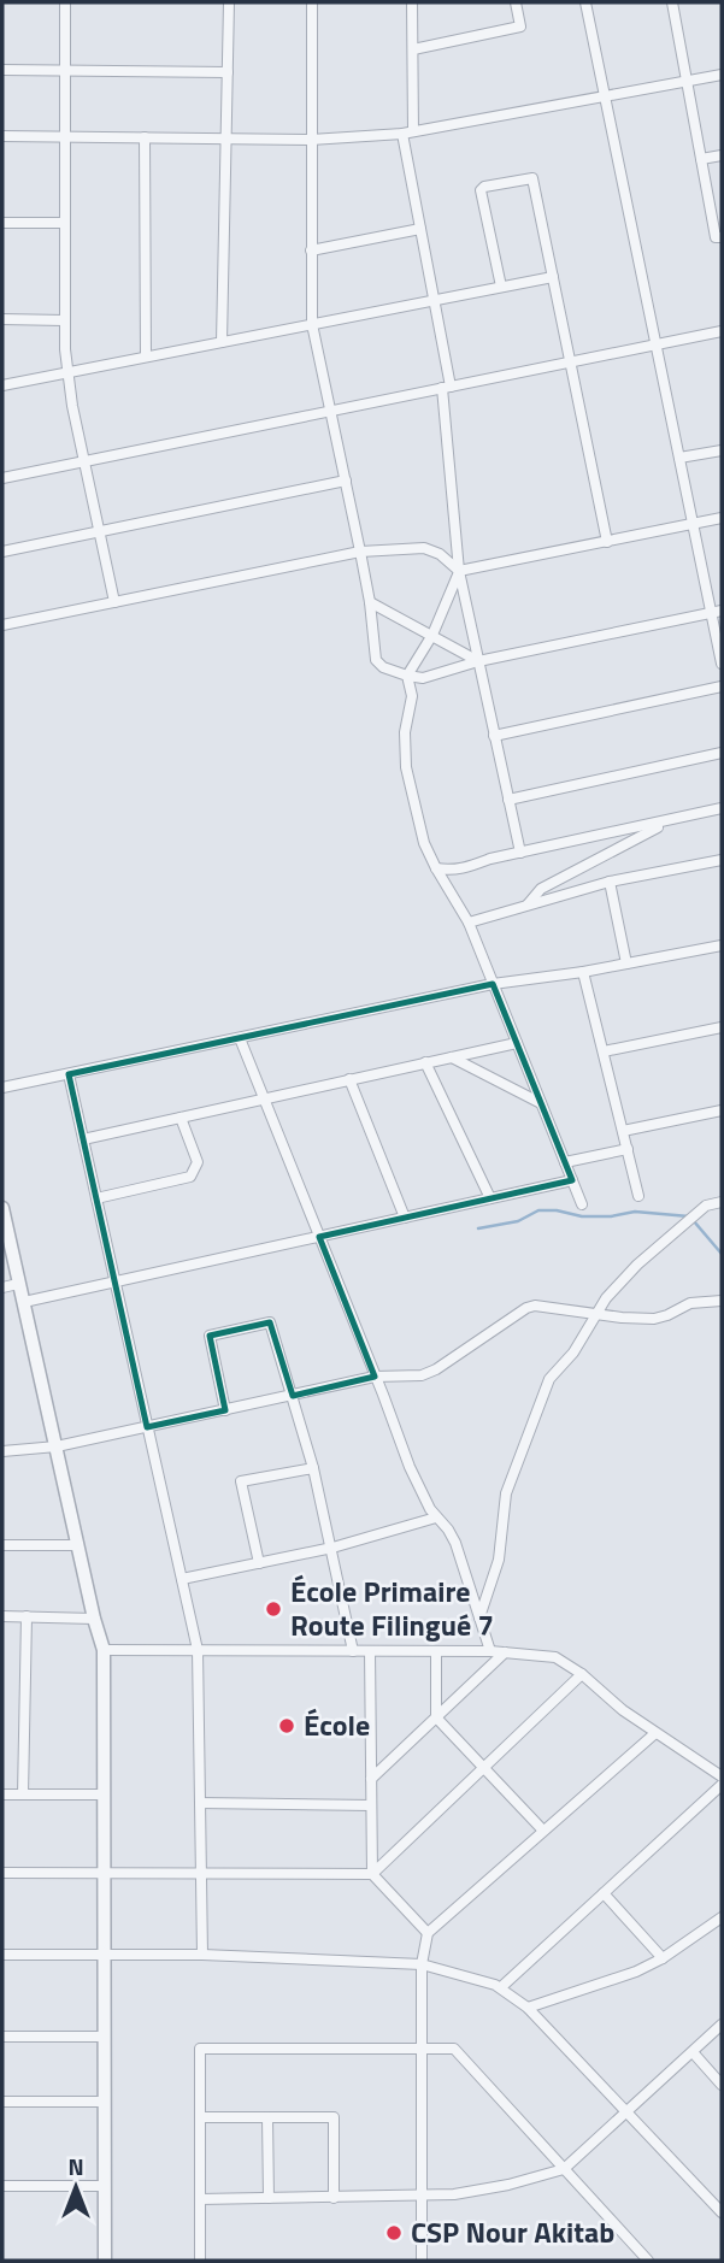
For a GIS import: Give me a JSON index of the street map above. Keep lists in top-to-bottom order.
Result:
{
  "places": ["École Primaire Route Filingué 7", "École", "CSP Nour Akitab"],
  "north": "top"
}
